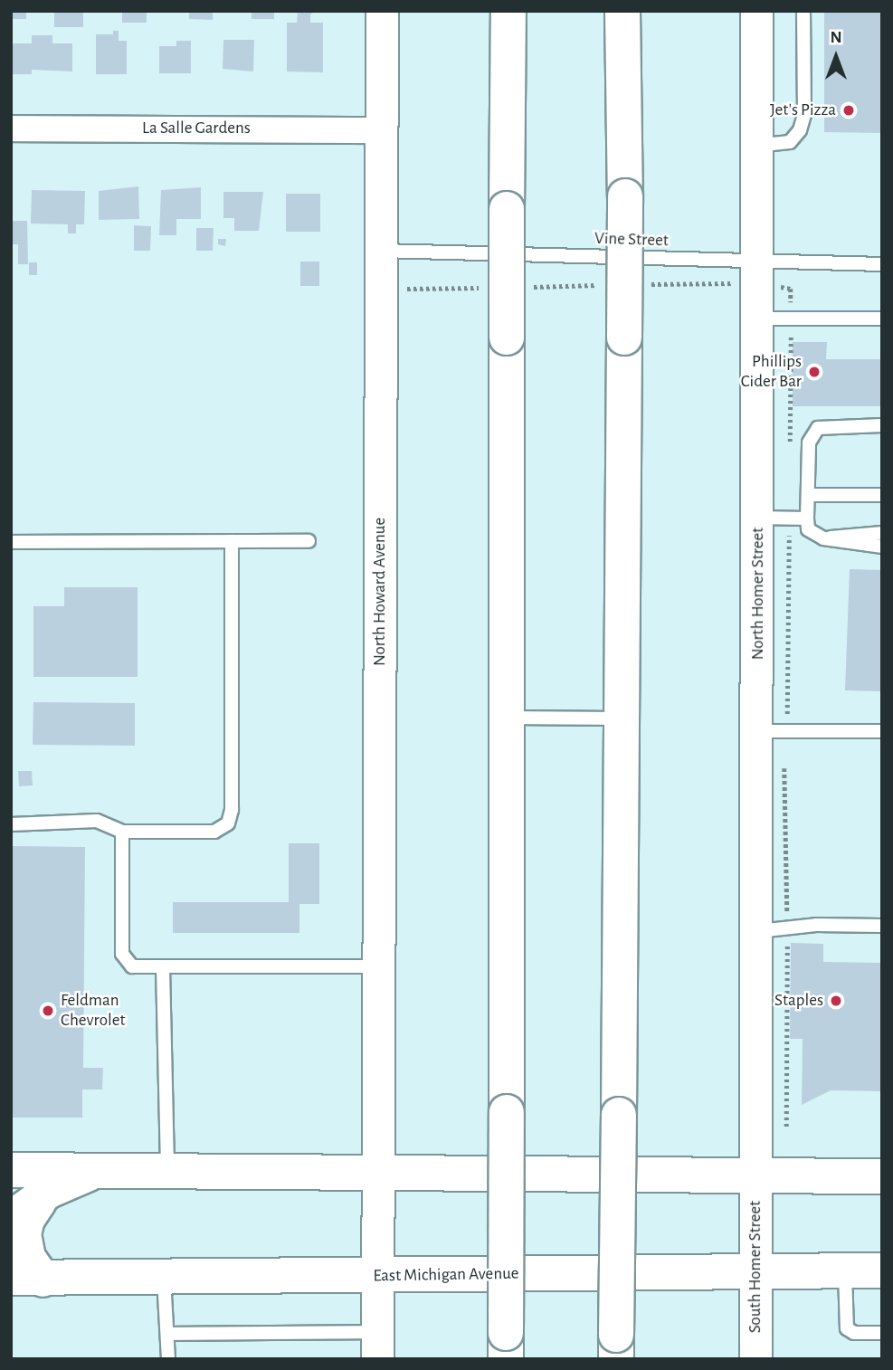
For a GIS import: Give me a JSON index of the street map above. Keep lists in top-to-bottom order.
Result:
{
  "streets": {
    "main road": ["East Michigan Avenue"],
    "street": [
      "La Salle Gardens",
      "North Howard Avenue",
      "North Homer Street",
      "South Homer Street"
    ],
    "lane": ["Vine Street"]
  },
  "crossings": [
    ["La Salle Gardens", "North Howard Avenue"],
    ["Vine Street", "North Howard Avenue"],
    ["Vine Street", "North Homer Street"],
    ["North Howard Avenue", "East Michigan Avenue"],
    ["North Homer Street", "South Homer Street"],
    ["South Homer Street", "East Michigan Avenue"]
  ],
  "places": [
    "Jet's Pizza",
    "Phillips Cider Bar",
    "Staples",
    "Feldman Chevrolet"
  ],
  "north": "top"
}
